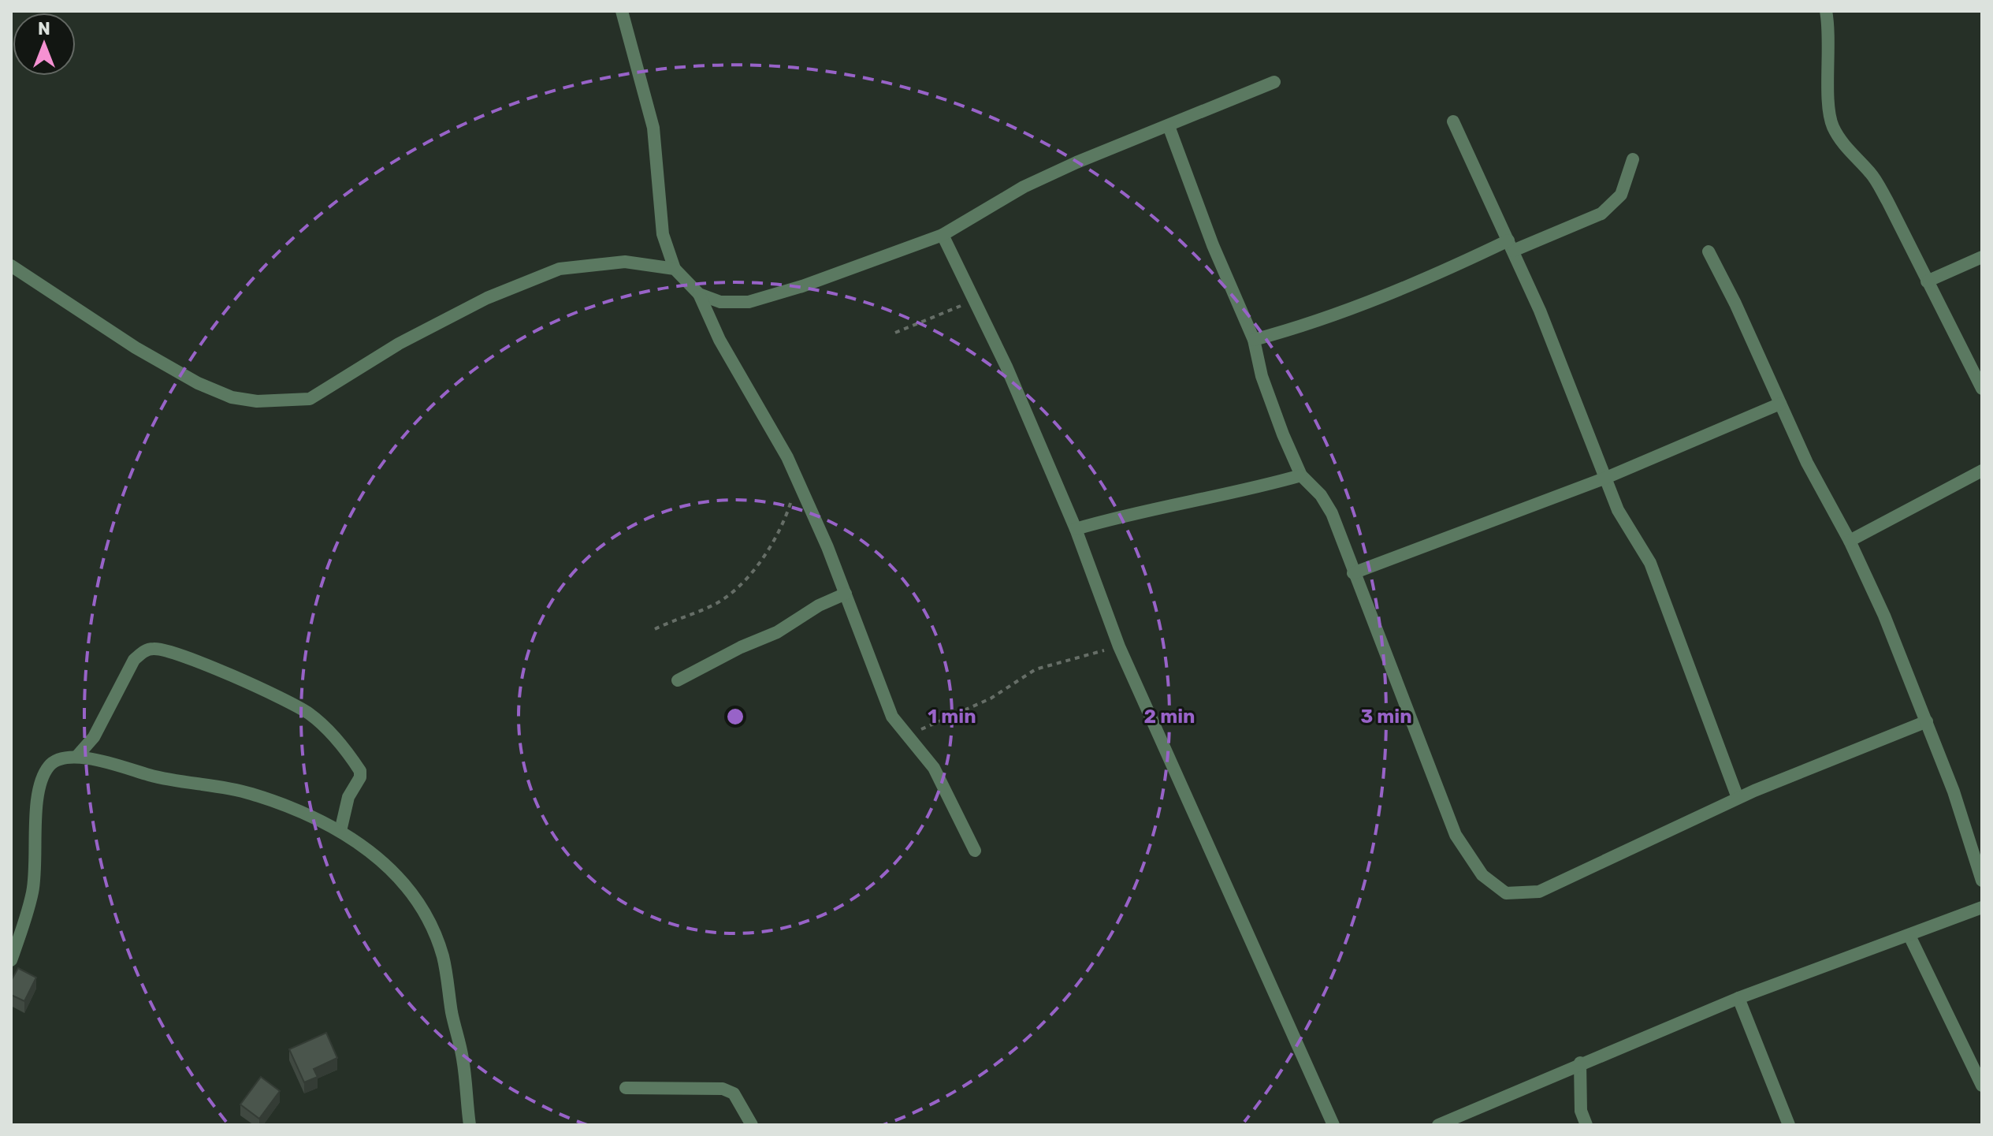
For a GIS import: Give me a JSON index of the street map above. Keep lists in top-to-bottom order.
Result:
{
  "north": "top",
  "rings": ["1 min", "2 min", "3 min"]
}
